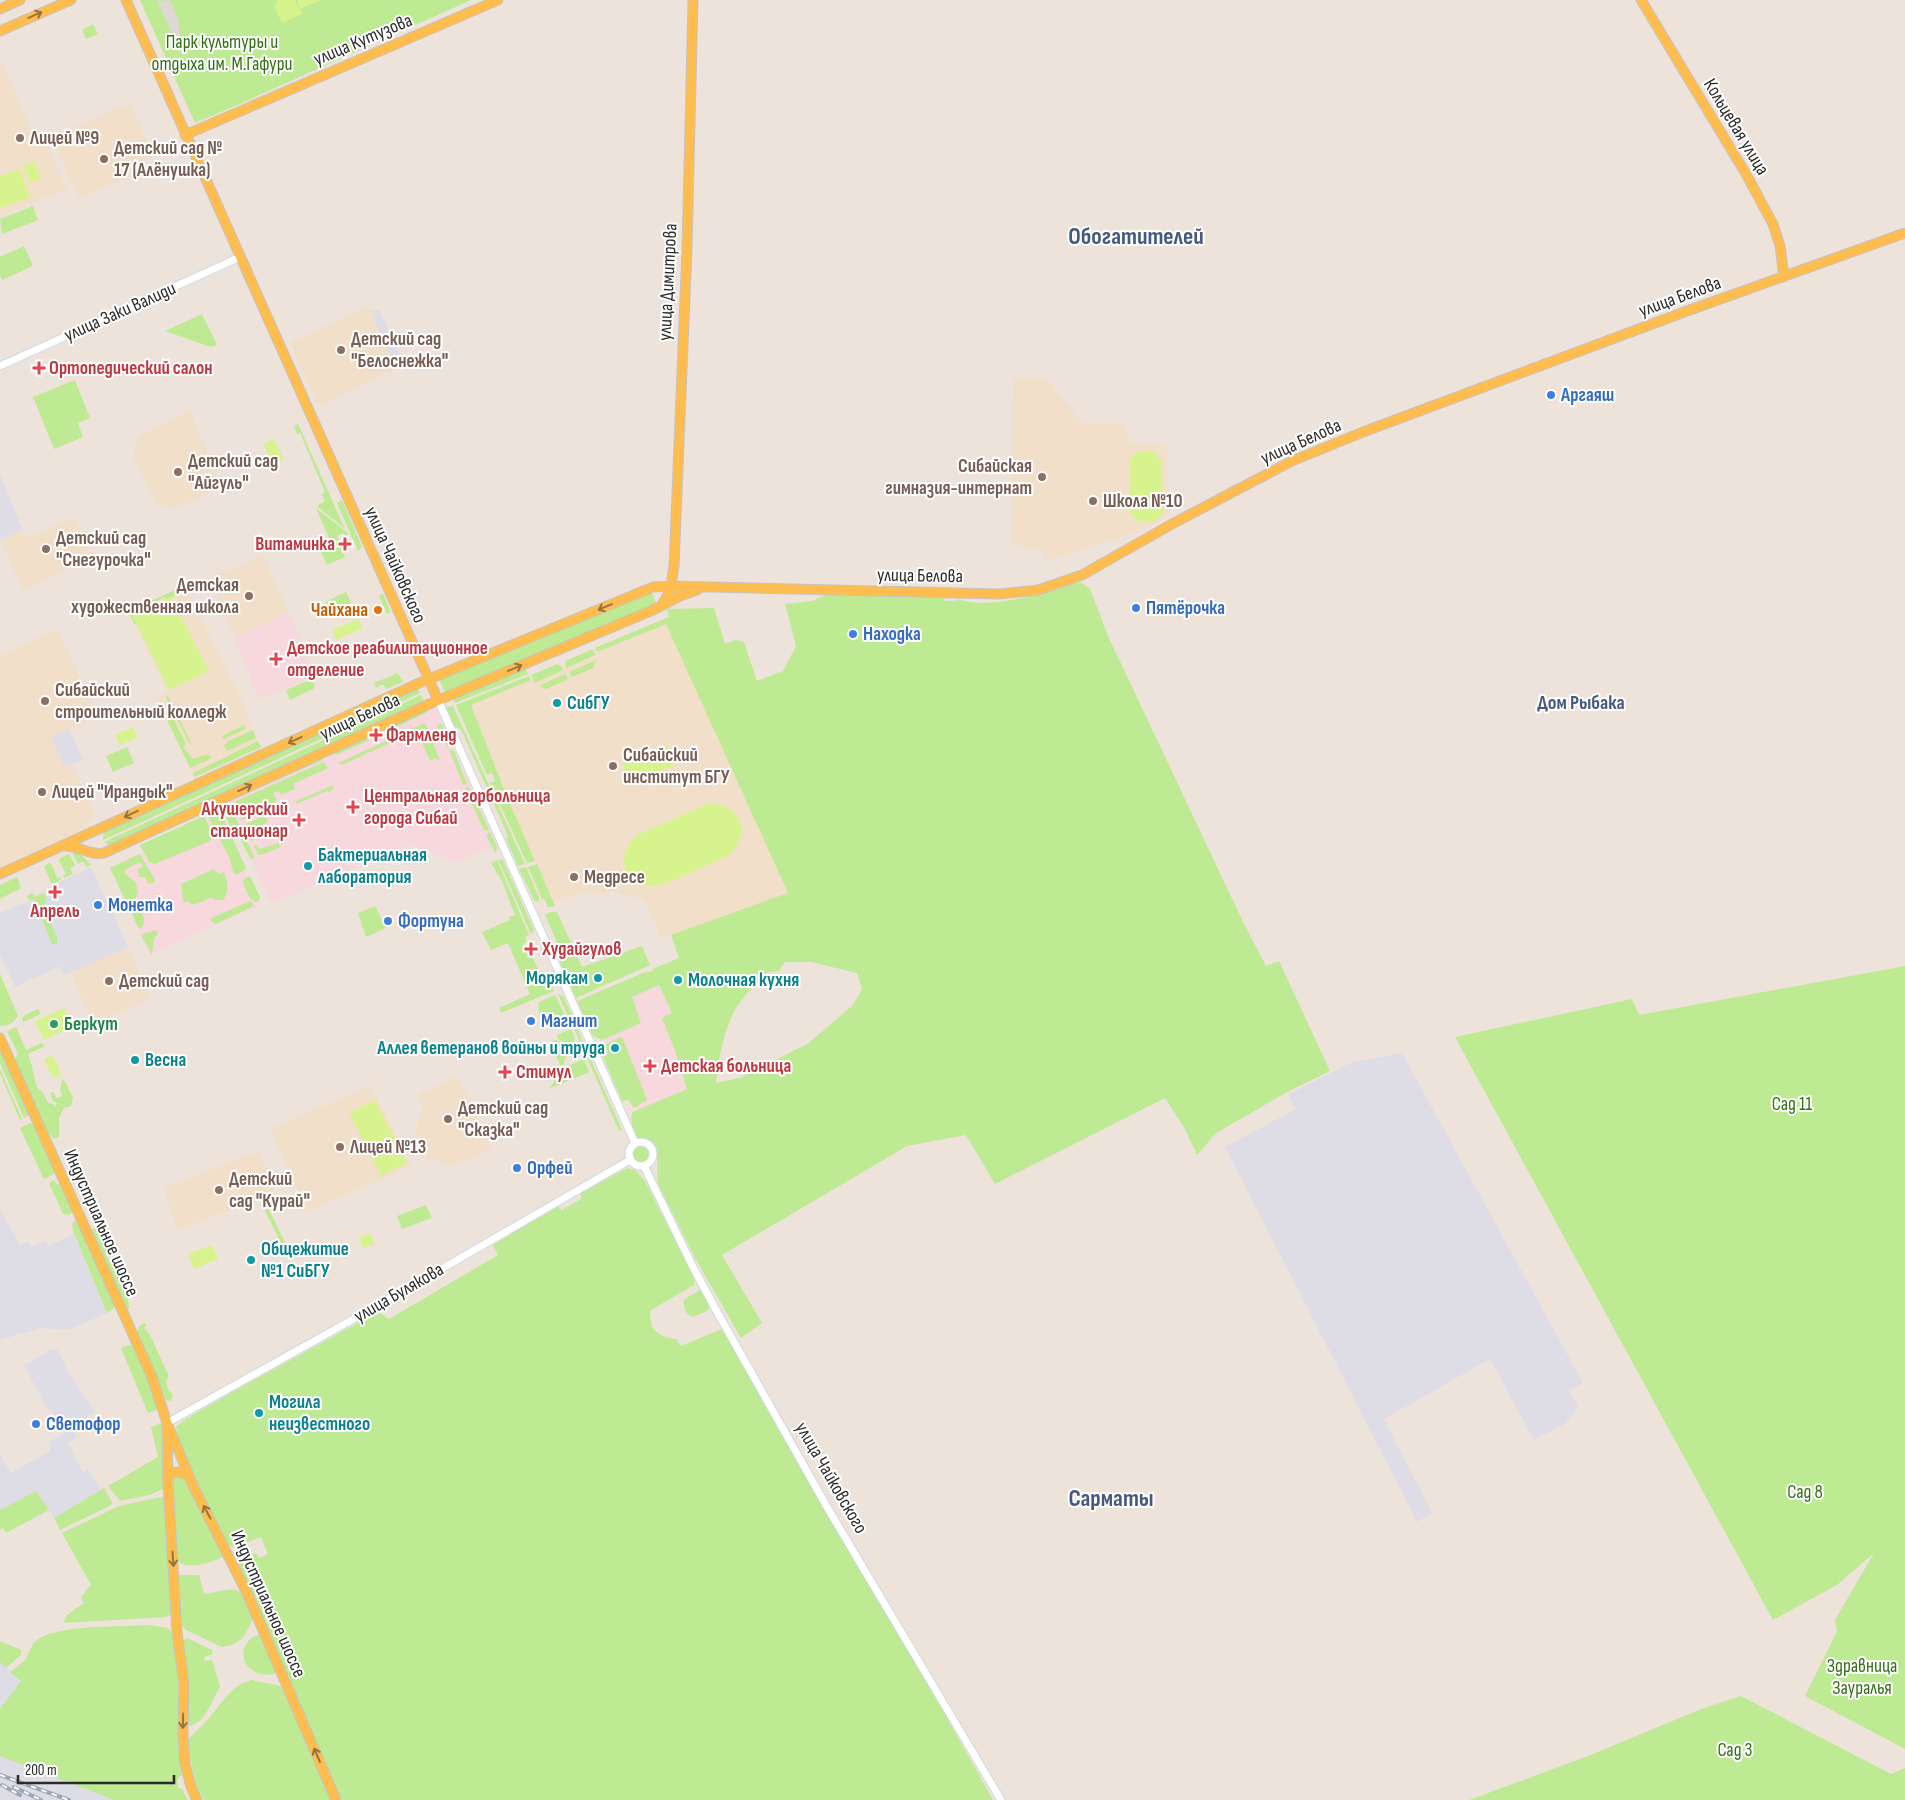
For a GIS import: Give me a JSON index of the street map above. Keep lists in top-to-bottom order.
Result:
{
  "streets": {
    "main road": [
      "улица Кутузова",
      "Кольцевая улица",
      "улица Димитрова",
      "улица Белова",
      "улица Чайковского",
      "Индустриальное шоссе"
    ],
    "street": ["улица Заки Валиди", "улица Булякова"]
  },
  "crossings": [
    ["улица Кутузова", "улица Чайковского"],
    ["Кольцевая улица", "улица Белова"],
    ["улица Димитрова", "улица Белова"],
    ["улица Белова", "улица Чайковского"],
    ["улица Заки Валиди", "улица Чайковского"],
    ["улица Чайковского", "улица Булякова"],
    ["Индустриальное шоссе", "улица Булякова"]
  ],
  "districts": ["Обогатителей", "Дом Рыбака", "Сарматы"],
  "parks": [
    "Парк культуры и отдыха им. М.Гафури",
    "Сад 11",
    "Сад 8",
    "Здравница Зауралья",
    "Сад 3"
  ],
  "places": {
    "other": [
      "Лицей №9",
      "Детский сад № 17 (Алёнушка)",
      "Детский сад \"Белоснежка\"",
      "Аргаяш",
      "Детский сад \"Айгуль\"",
      "Сибайская гимназия-интернат",
      "Школа №10",
      "Детский сад \"Снегурочка\"",
      "Детская художественная школа",
      "Пятёрочка",
      "Чайхана",
      "Находка",
      "Сибайский строительный колледж",
      "СибГУ",
      "Сибайский институт БГУ",
      "Лицей \"Ирандык\"",
      "Бактериальная лаборатория",
      "Медресе",
      "Монетка",
      "Фортуна",
      "Морякам",
      "Молочная кухня",
      "Детский сад",
      "Магнит",
      "Беркут",
      "Аллея ветеранов войны и труда",
      "Весна",
      "Детский сад \"Сказка\"",
      "Лицей №13",
      "Орфей",
      "Детский сад \"Курай\"",
      "Общежитие №1 СиБГУ",
      "Могила неизвестного",
      "Светофор"
    ],
    "health": [
      "Ортопедический салон",
      "Витаминка",
      "Детское реабилитационное отделение",
      "Фармленд",
      "Центральная горбольница города Сибай",
      "Акушерский стационар",
      "Апрель",
      "Худайгулов",
      "Детская больница",
      "Стимул"
    ]
  },
  "scale_bar": "200 m"
}
